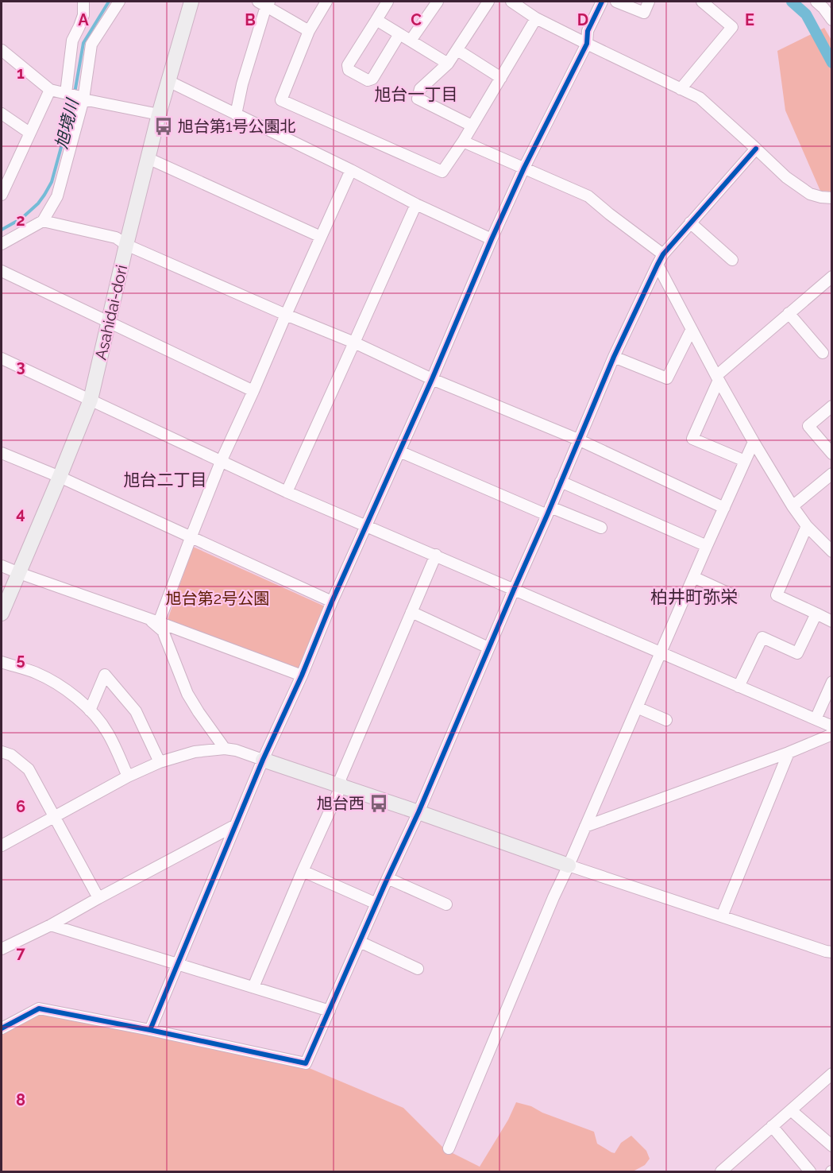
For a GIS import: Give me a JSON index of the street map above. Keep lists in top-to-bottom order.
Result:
{
  "streets": {
    "street": ["Asahidai-dori"]
  },
  "districts": ["旭台一丁目", "旭台二丁目", "柏井町弥栄"],
  "water": ["旭境川"],
  "parks": ["旭台第2号公園"],
  "places": {
    "bus stop": ["旭台第1号公園北", "旭台西"]
  },
  "grid": {
    "columns": [
      "A",
      "B",
      "C",
      "D",
      "E"
    ],
    "rows": [
      "1",
      "2",
      "3",
      "4",
      "5",
      "6",
      "7",
      "8"
    ]
  }
}
